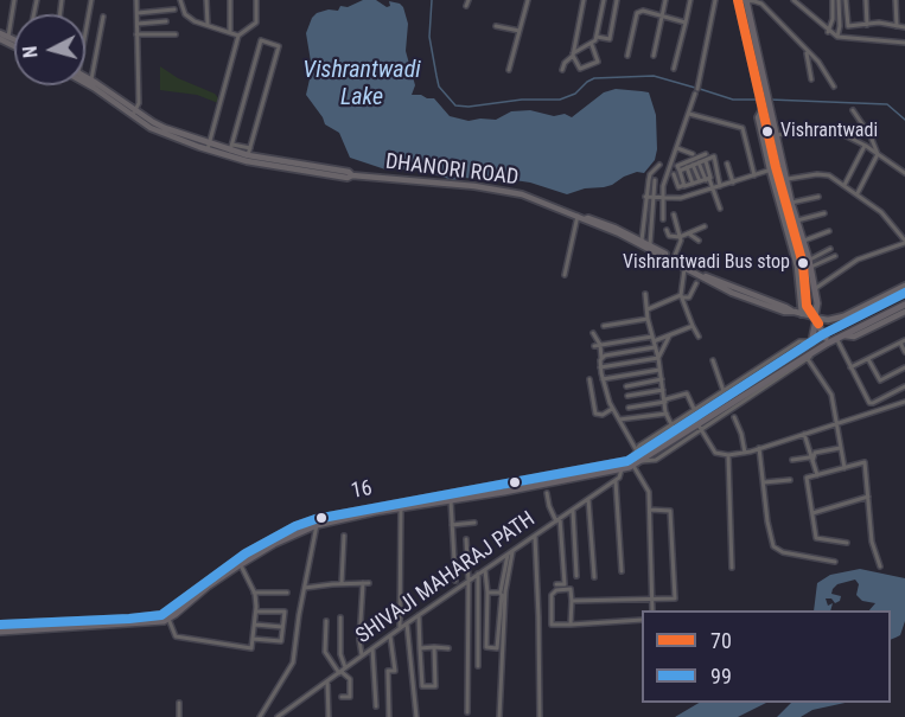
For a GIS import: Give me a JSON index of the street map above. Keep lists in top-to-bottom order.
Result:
{
  "streets": {
    "main road": ["DHANORI ROAD", "16"],
    "street": ["SHIVAJI MAHARAJ PATH"]
  },
  "crossings": [
    ["16", "SHIVAJI MAHARAJ PATH"]
  ],
  "water": ["Vishrantwadi Lake"],
  "places": ["Vishrantwadi", "Vishrantwadi Bus stop"],
  "lines": ["transit line 70", "transit line 99"],
  "legend": ["70", "99"],
  "north": "left"
}
